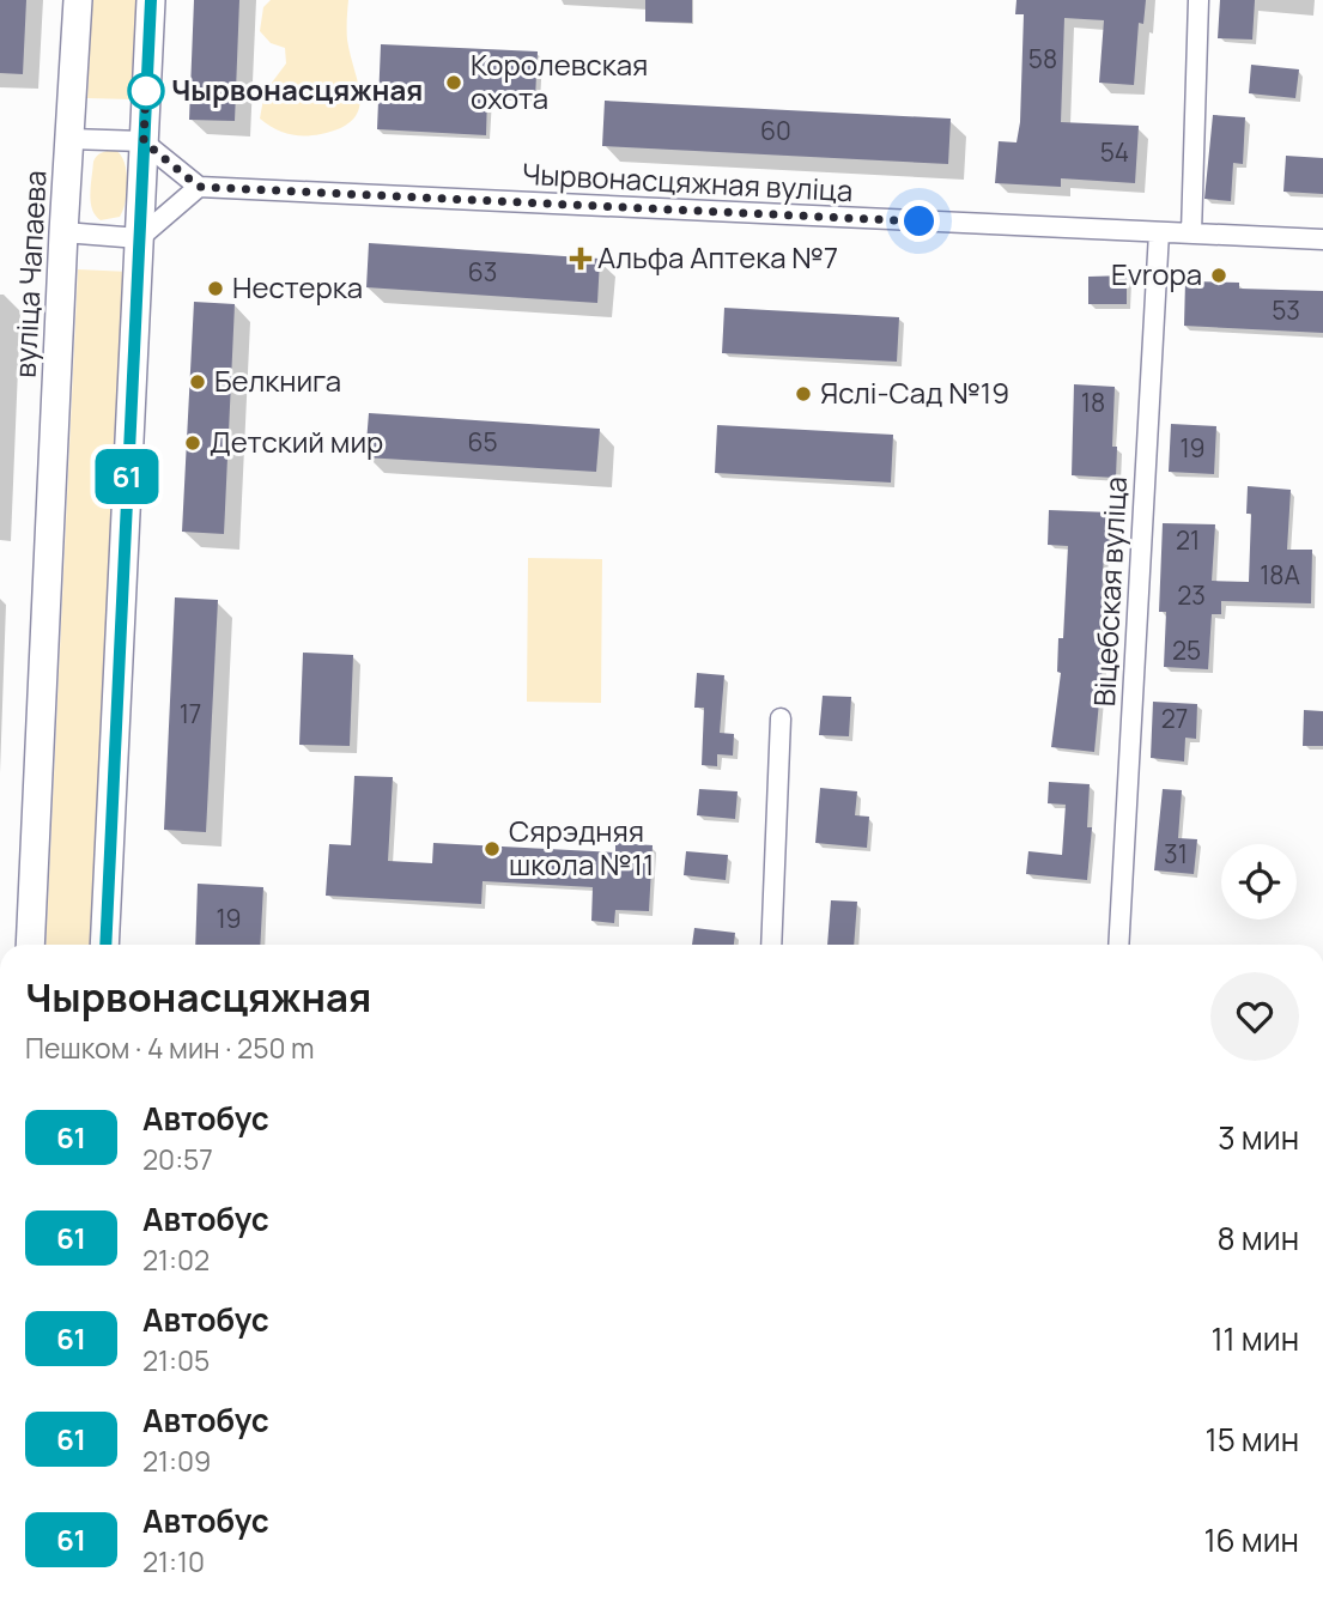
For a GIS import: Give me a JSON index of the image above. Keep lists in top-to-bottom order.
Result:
{
  "streets": {
    "main road": ["вуліца Чапаева"],
    "street": ["Чырвонасцяжная вуліца", "Віцебская вуліца"]
  },
  "crossings": [
    ["Чырвонасцяжная вуліца", "Віцебская вуліца"]
  ],
  "places": {
    "other": [
      "Королевская охота",
      "Чырвонасцяжная",
      "Evropa",
      "Нестерка",
      "Белкнига",
      "Яслі-Сад №19",
      "Детский мир",
      "Сярэдняя школа №11"
    ],
    "health": ["Альфа Аптека №7"]
  },
  "lines": ["bus line 61"],
  "house_numbers": [
    "58",
    "60",
    "54",
    "63",
    "53",
    "18",
    "65",
    "19",
    "21",
    "18А",
    "23",
    "25",
    "17",
    "27",
    "31",
    "19"
  ],
  "page": {
    "on_map": "61",
    "heading": ["Чырвонасцяжная", "Пешком · 4 мин · 250 m"],
    "list": [
      {
        "mark": "61",
        "name": "Автобус",
        "note": "20:57",
        "value": "3 мин"
      },
      {
        "mark": "61",
        "name": "Автобус",
        "note": "21:02",
        "value": "8 мин"
      },
      {
        "mark": "61",
        "name": "Автобус",
        "note": "21:05",
        "value": "11 мин"
      },
      {
        "mark": "61",
        "name": "Автобус",
        "note": "21:09",
        "value": "15 мин"
      },
      {
        "mark": "61",
        "name": "Автобус",
        "note": "21:10",
        "value": "16 мин"
      }
    ]
  }
}
